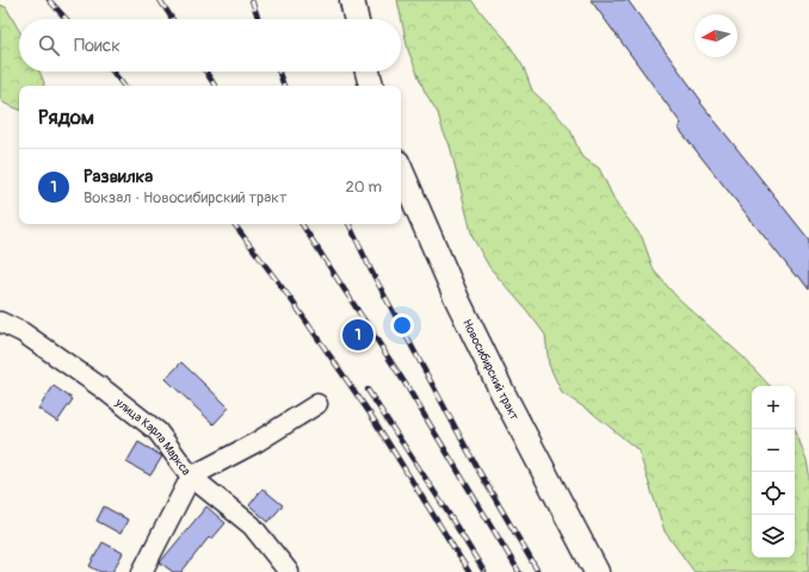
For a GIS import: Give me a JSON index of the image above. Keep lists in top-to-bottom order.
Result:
{
  "streets": {
    "main road": ["Новосибирский тракт"],
    "street": ["улица Карла Маркса"]
  },
  "north": "left",
  "page": {
    "search": "Поиск",
    "heading": "Рядом",
    "list": [
      {
        "mark": "1",
        "name": "Развилка",
        "note": "Вокзал · Новосибирский тракт",
        "value": "20 m"
      }
    ],
    "pins": "1",
    "map_buttons": ["+", "−"]
  }
}
